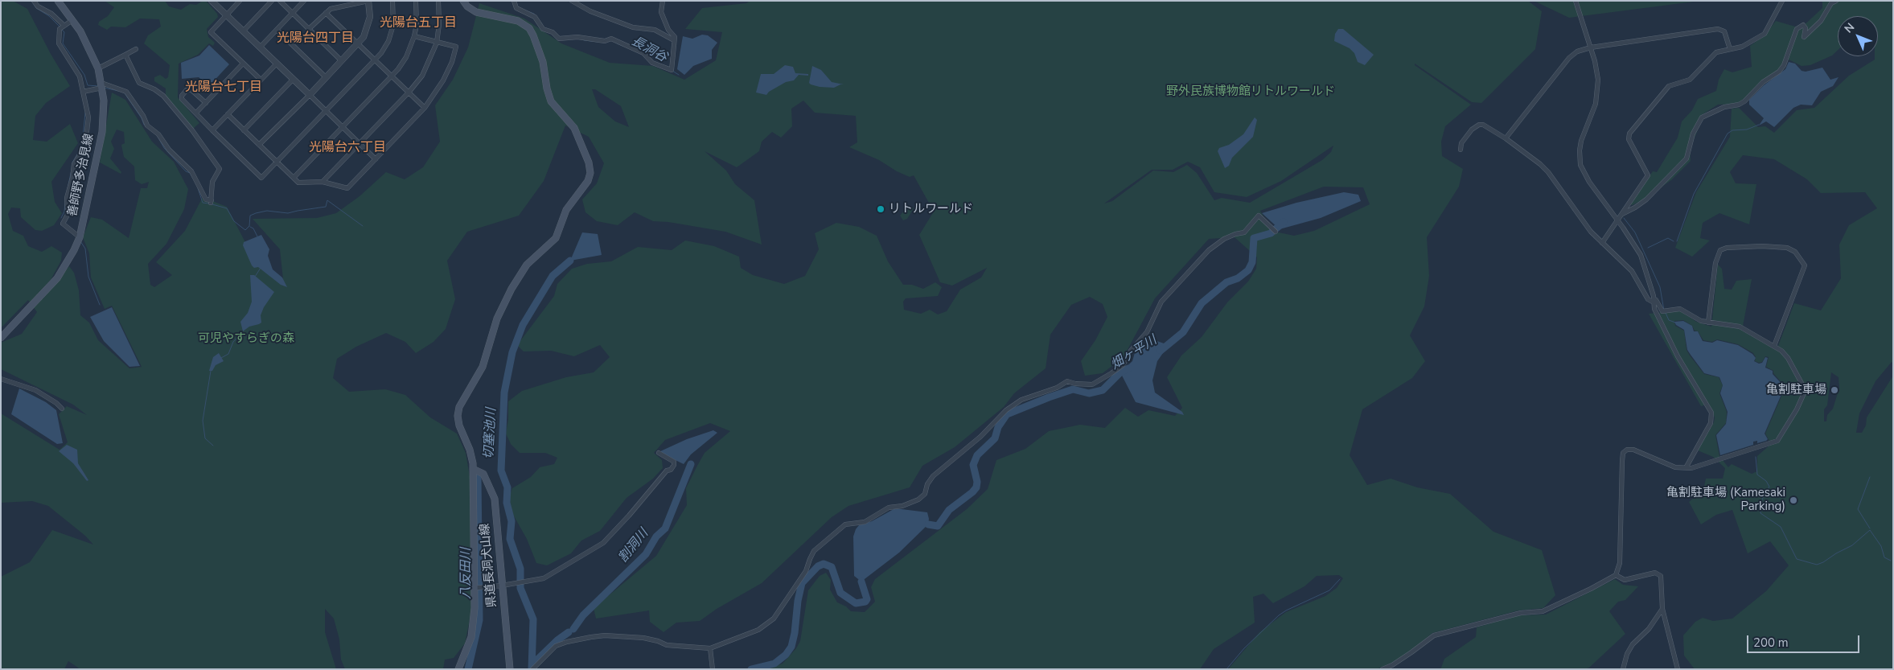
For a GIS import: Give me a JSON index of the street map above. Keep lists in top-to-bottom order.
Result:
{
  "streets": {
    "main road": ["善師野多治見線", "県道長洞犬山線"]
  },
  "districts": [
    "光陽台五丁目",
    "光陽台四丁目",
    "光陽台七丁目",
    "光陽台六丁目"
  ],
  "water": [
    "長洞谷",
    "畑ヶ平川",
    "切塞池川",
    "割洞川",
    "八反田川"
  ],
  "parks": ["野外民族博物館リトルワールド", "可児やすらぎの森"],
  "places": ["リトルワールド", "亀割駐車場", "亀割駐車場 (Kamesaki Parking)"],
  "scale_bar": "200 m",
  "north": "top left"
}
